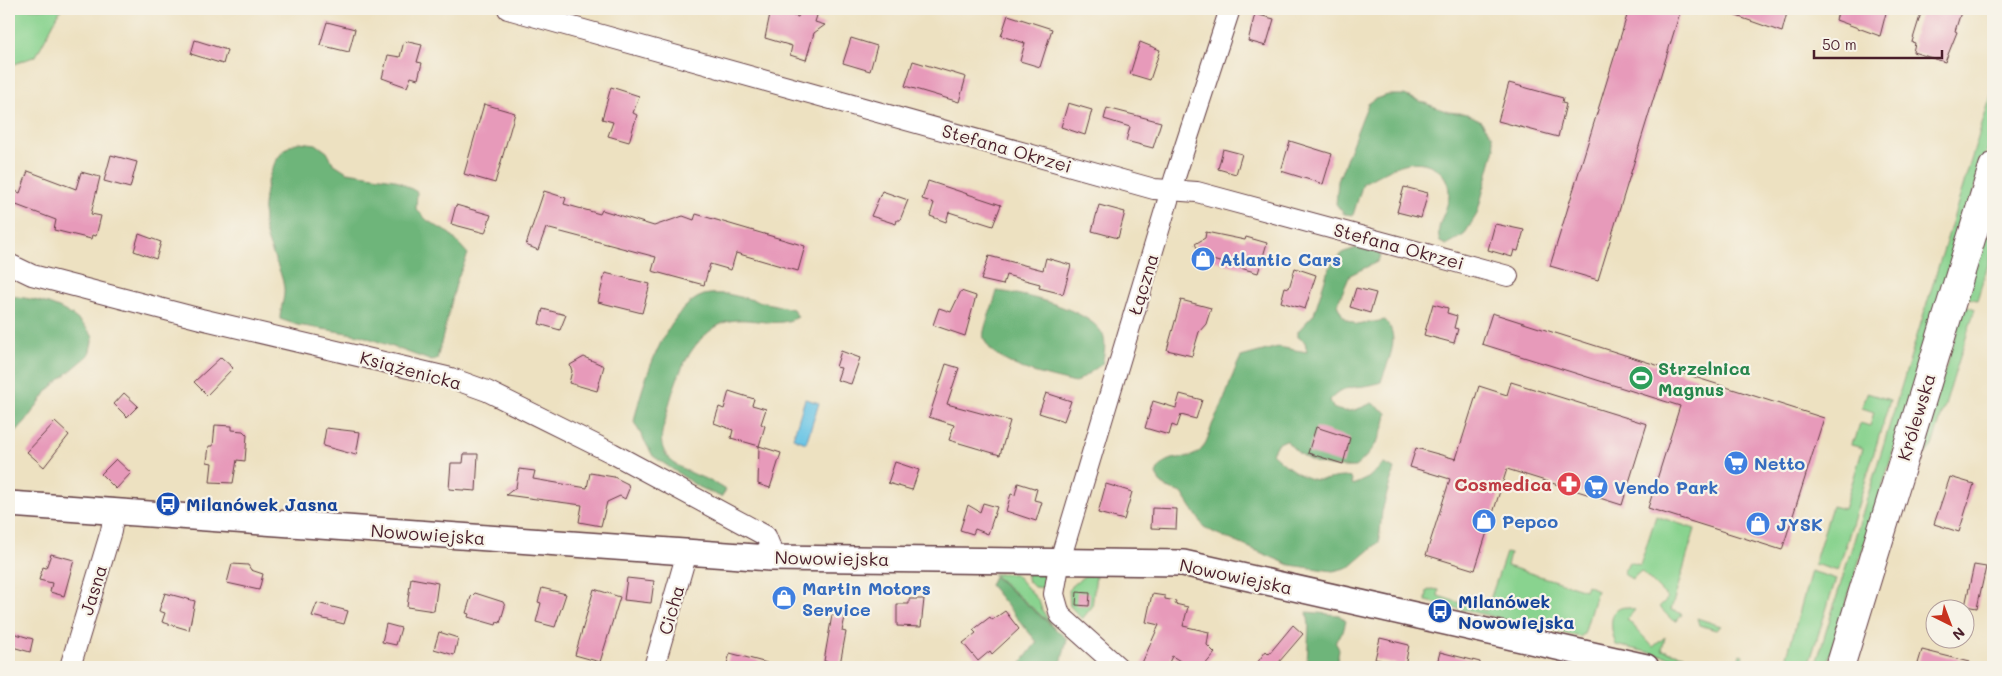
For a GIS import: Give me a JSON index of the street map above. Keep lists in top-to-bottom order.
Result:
{
  "streets": {
    "main road": ["Królewska"],
    "street": [
      "Stefana Okrzei",
      "Łączna",
      "Książenicka",
      "Nowowiejska",
      "Jasna",
      "Cicha"
    ]
  },
  "crossings": [
    ["Stefana Okrzei", "Łączna"],
    ["Łączna", "Nowowiejska"],
    ["Książenicka", "Nowowiejska"],
    ["Nowowiejska", "Jasna"],
    ["Nowowiejska", "Cicha"]
  ],
  "places": {
    "shop": [
      "Atlantic Cars",
      "Pepco",
      "JYSK",
      "Martin Motors Service"
    ],
    "sports": ["Strzelnica Magnus"],
    "supermarket": ["Netto", "Vendo Park"],
    "pharmacy": ["Cosmedica"],
    "bus stop": ["Milanówek Jasna", "Milanówek Nowowiejska"]
  },
  "scale_bar": "50 m",
  "north": "bottom right"
}
